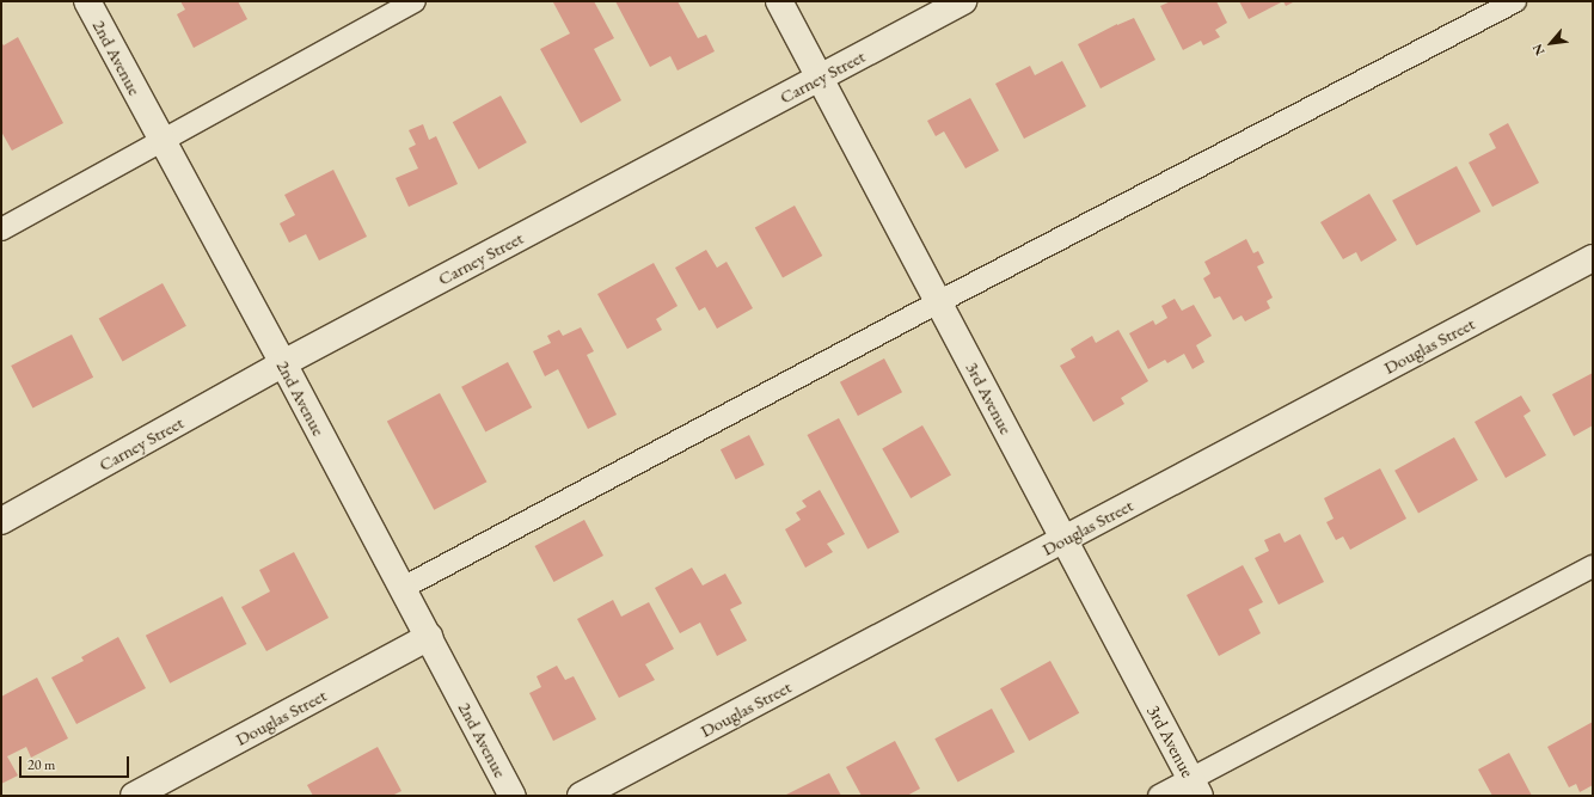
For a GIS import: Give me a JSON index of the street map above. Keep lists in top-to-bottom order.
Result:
{
  "streets": {
    "street": [
      "2nd Avenue",
      "Carney Street",
      "Douglas Street",
      "3rd Avenue"
    ]
  },
  "crossings": [
    ["2nd Avenue", "Carney Street"],
    ["2nd Avenue", "Douglas Street"],
    ["Carney Street", "3rd Avenue"],
    ["Douglas Street", "3rd Avenue"]
  ],
  "scale_bar": "20 m",
  "north": "bottom left"
}
